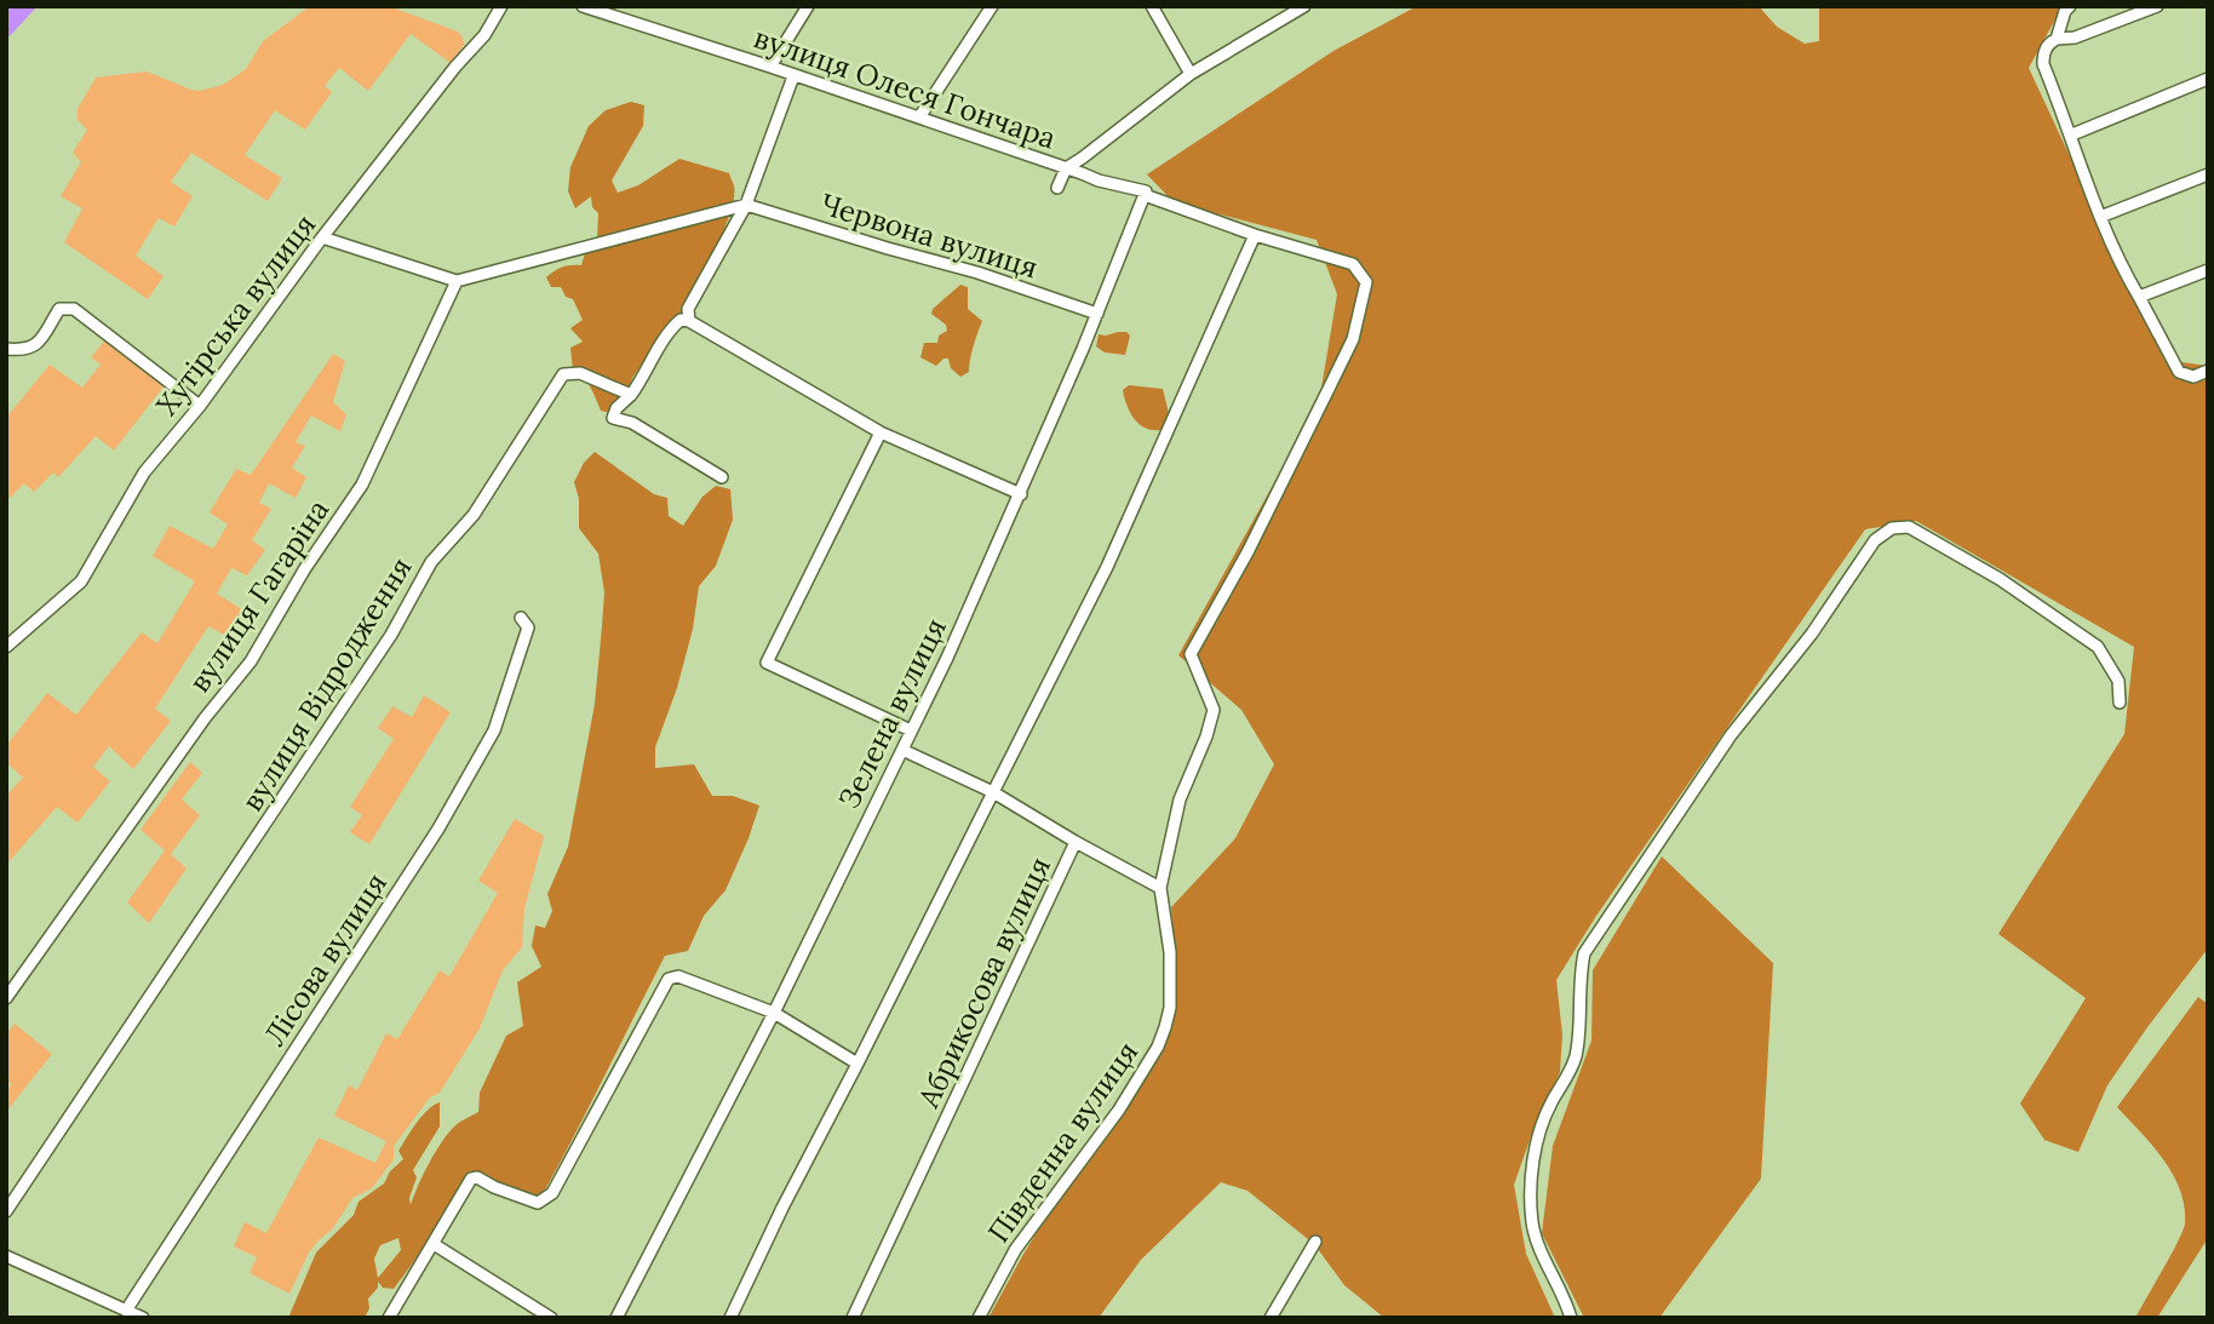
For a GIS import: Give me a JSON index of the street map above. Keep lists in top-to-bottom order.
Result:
{
  "streets": {
    "street": [
      "вулиця Олеся Гончара",
      "Червона вулиця",
      "Хутірська вулиця",
      "вулиця Гагаріна",
      "вулиця Відродження",
      "Зелена вулиця",
      "Лісова вулиця",
      "Абрикосова вулиця",
      "Південна вулиця"
    ]
  },
  "crossings": [
    ["Червона вулиця", "Зелена вулиця"],
    ["Зелена вулиця", "Абрикосова вулиця"]
  ]
}
